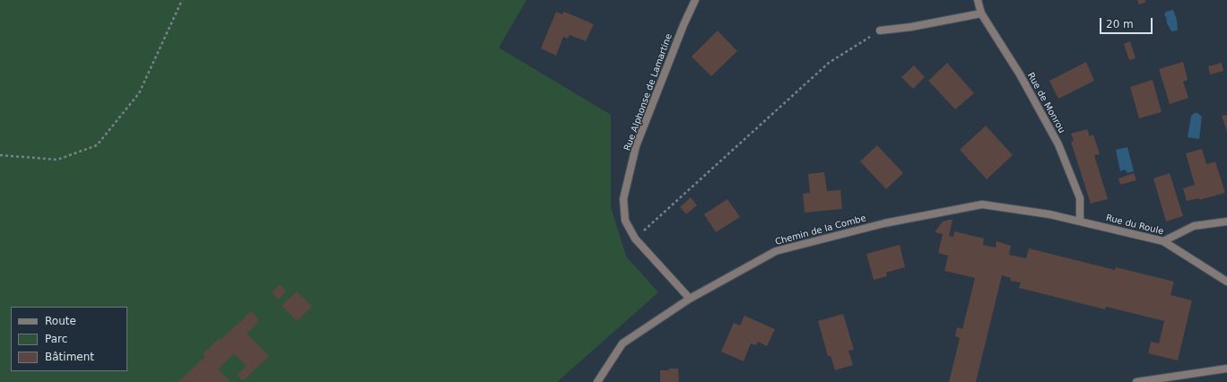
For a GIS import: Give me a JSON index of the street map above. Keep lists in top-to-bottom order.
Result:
{
  "streets": {
    "street": [
      "Rue Alphonse de Lamartine",
      "Rue de Monrou",
      "Rue du Roule",
      "Chemin de la Combe"
    ]
  },
  "crossings": [
    ["Rue Alphonse de Lamartine", "Chemin de la Combe"],
    ["Rue de Monrou", "Rue du Roule"],
    ["Rue du Roule", "Chemin de la Combe"]
  ],
  "legend": ["Route", "Parc", "Bâtiment"],
  "scale_bar": "20 m"
}
